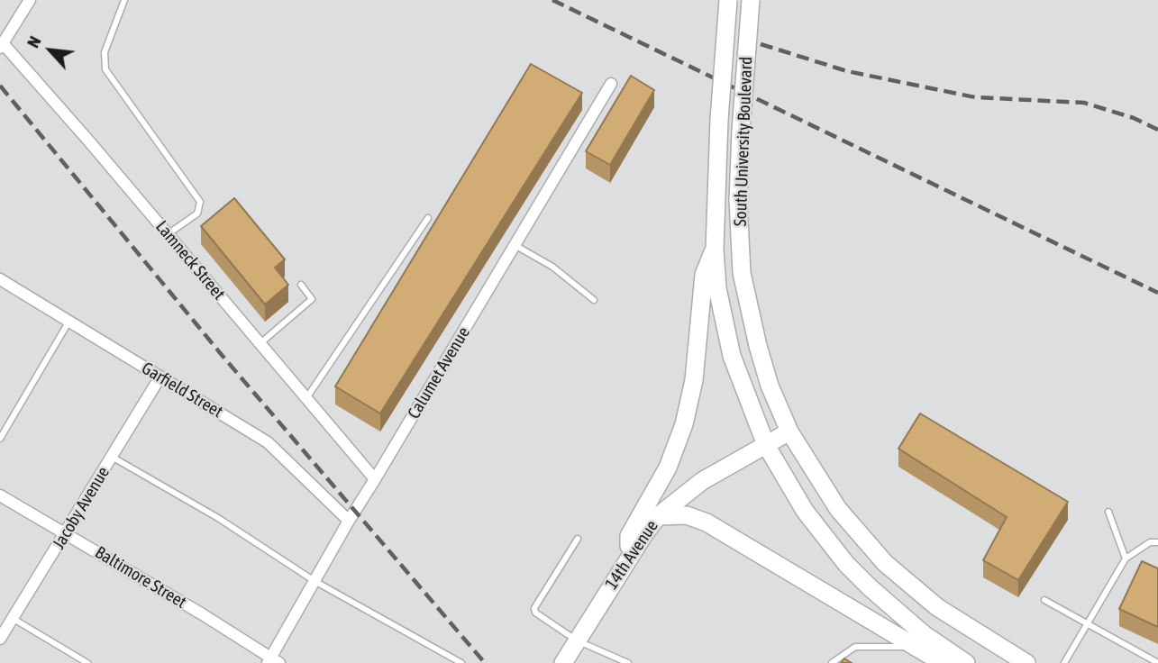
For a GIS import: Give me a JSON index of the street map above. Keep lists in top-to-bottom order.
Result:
{
  "streets": {
    "main road": ["South University Boulevard", "14th Avenue"],
    "street": [
      "Lamneck Street",
      "Calumet Avenue",
      "Garfield Street",
      "Jacoby Avenue",
      "Baltimore Street"
    ]
  },
  "crossings": [
    ["South University Boulevard", "14th Avenue"],
    ["Lamneck Street", "Calumet Avenue"],
    ["Calumet Avenue", "Garfield Street"],
    ["Calumet Avenue", "Baltimore Street"],
    ["Garfield Street", "Jacoby Avenue"],
    ["Jacoby Avenue", "Baltimore Street"]
  ],
  "north": "top left"
}
